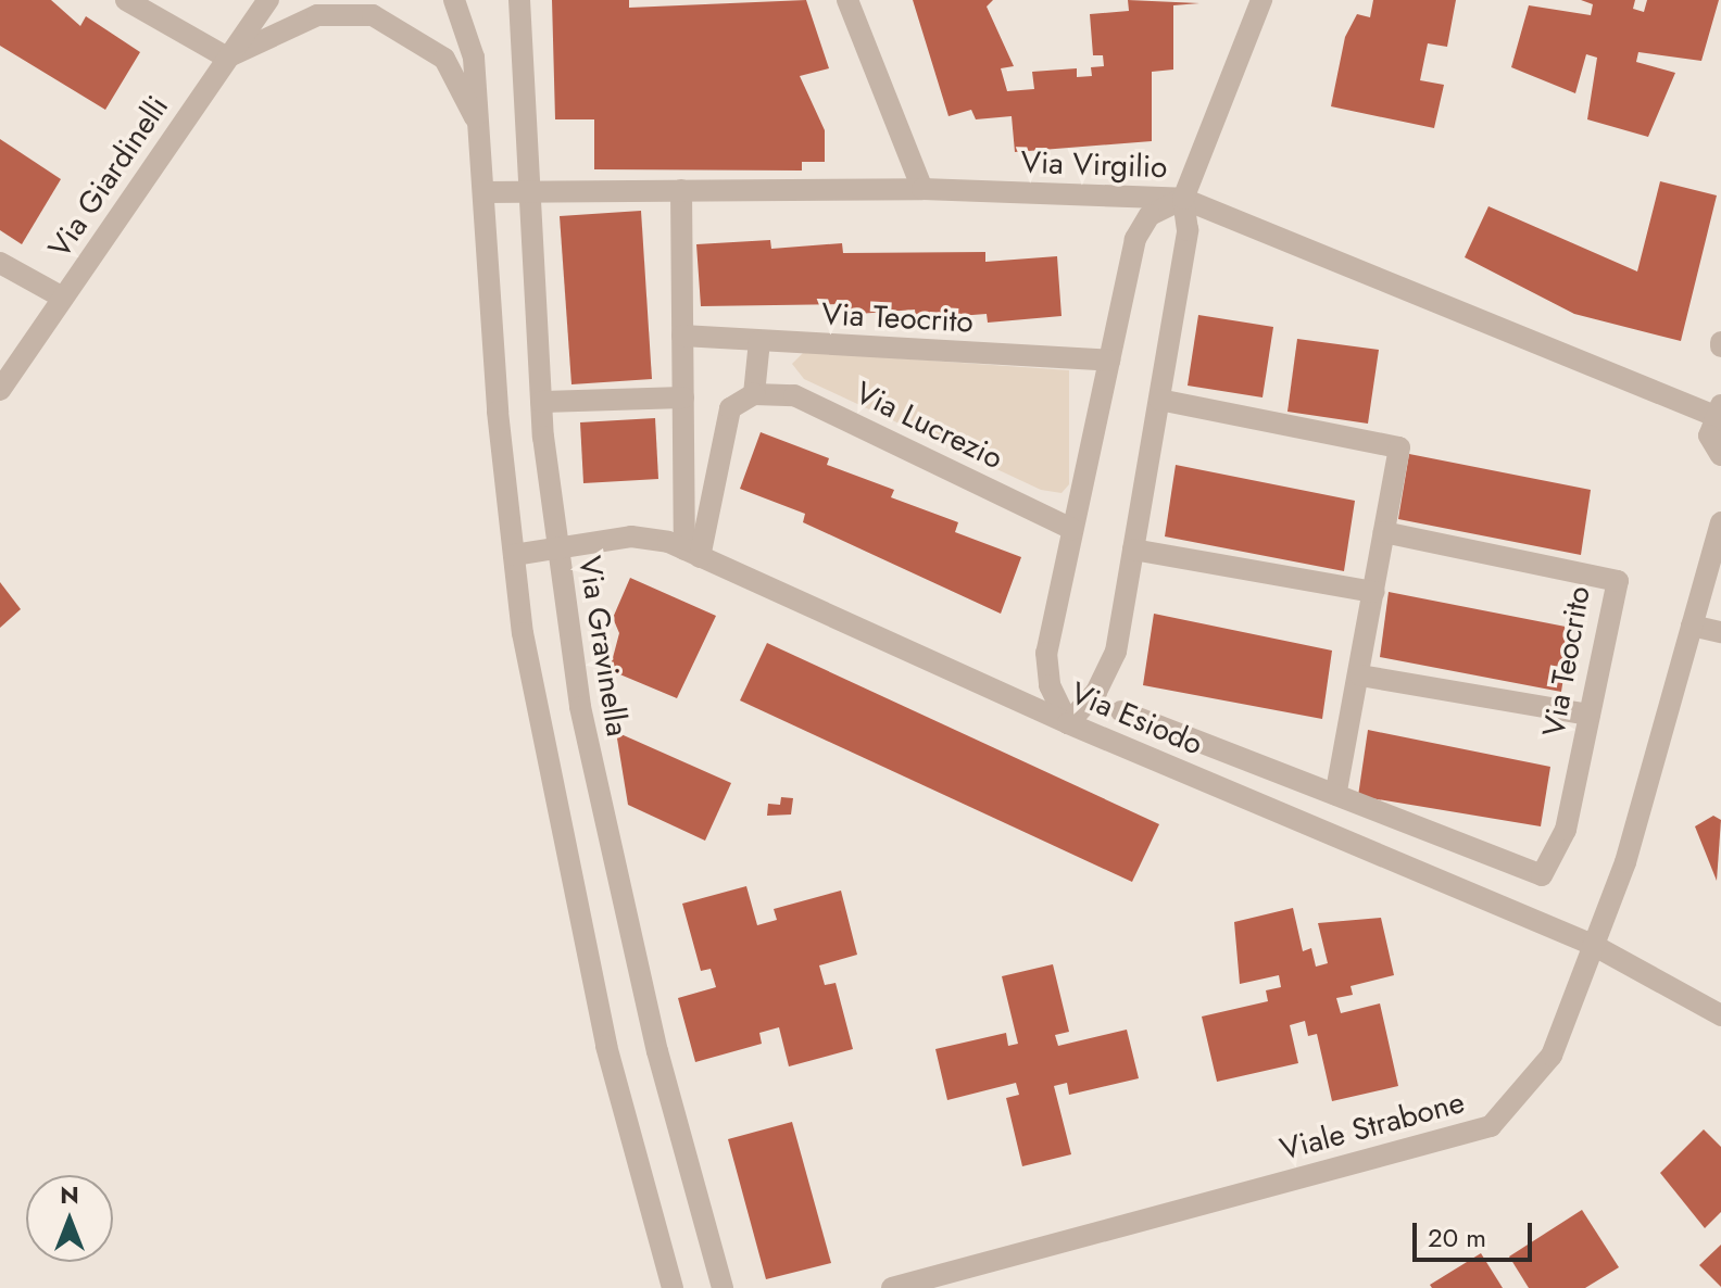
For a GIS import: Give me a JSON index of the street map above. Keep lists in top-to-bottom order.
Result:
{
  "streets": {
    "street": [
      "Via Virgilio",
      "Via Giardinelli",
      "Via Teocrito",
      "Via Lucrezio",
      "Via Gravinella",
      "Via Esiodo",
      "Viale Strabone"
    ]
  },
  "crossings": [
    ["Via Virgilio", "Via Gravinella"],
    ["Via Teocrito", "Via Esiodo"],
    ["Via Gravinella", "Via Esiodo"],
    ["Via Esiodo", "Viale Strabone"]
  ],
  "scale_bar": "20 m",
  "north": "top"
}
